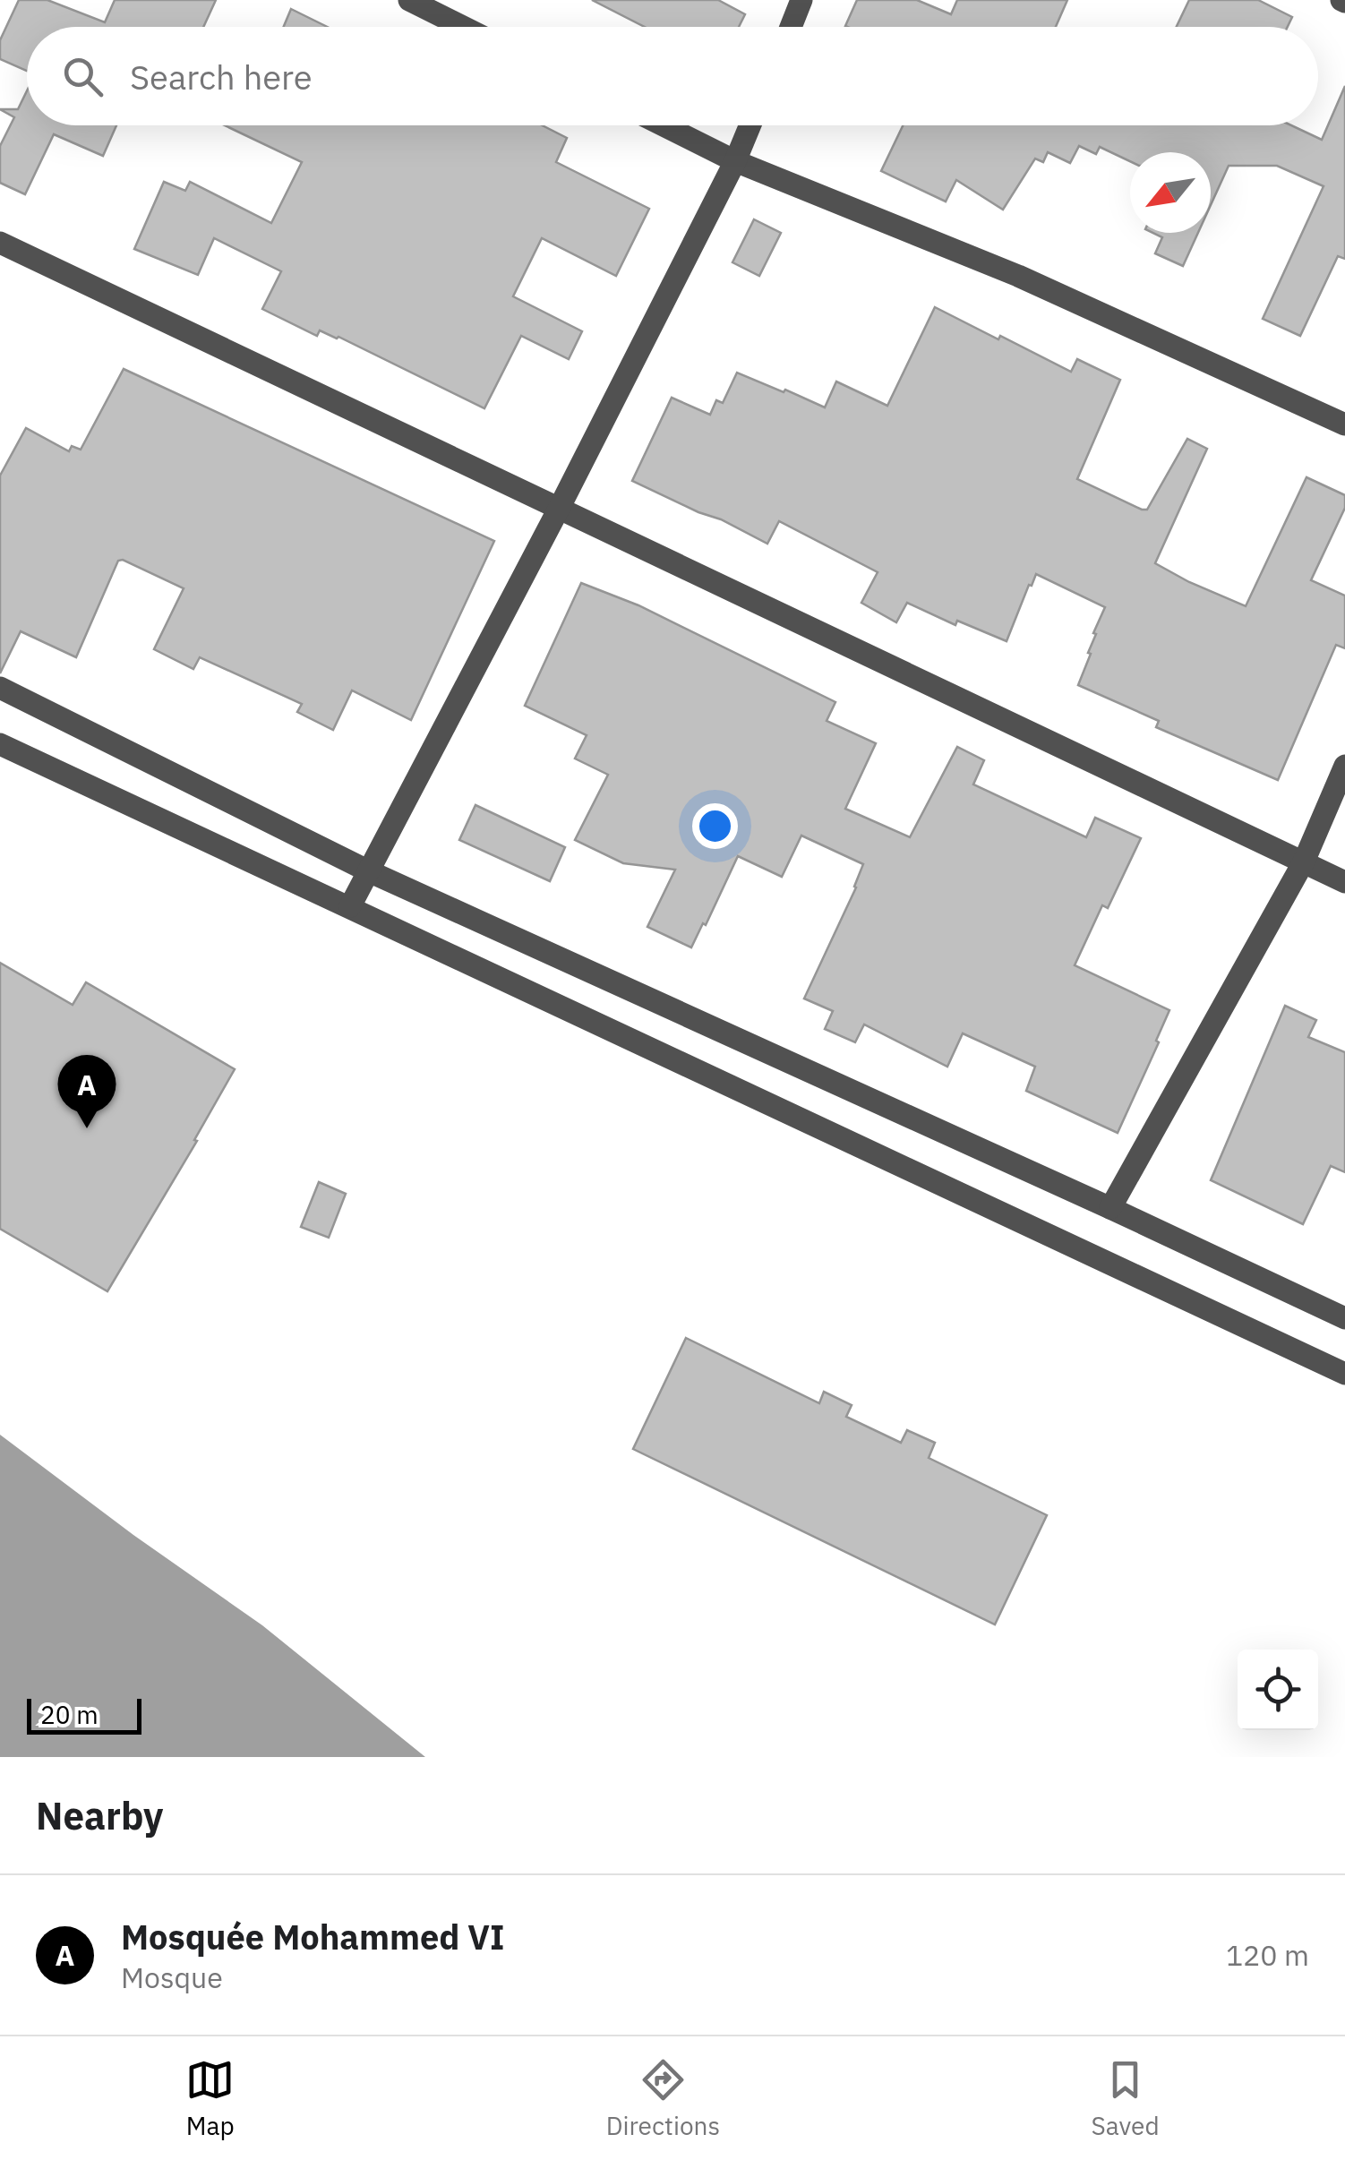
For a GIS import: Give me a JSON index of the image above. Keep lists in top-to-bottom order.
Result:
{
  "scale_bar": "20 m",
  "north": "bottom left",
  "page": {
    "search": "Search here",
    "pins": "A",
    "scale": "20 m",
    "heading": "Nearby",
    "list": [
      {
        "mark": "A",
        "name": "Mosquée Mohammed VI",
        "note": "Mosque",
        "value": "120 m"
      }
    ],
    "nav": ["Map", "Directions", "Saved"]
  }
}
